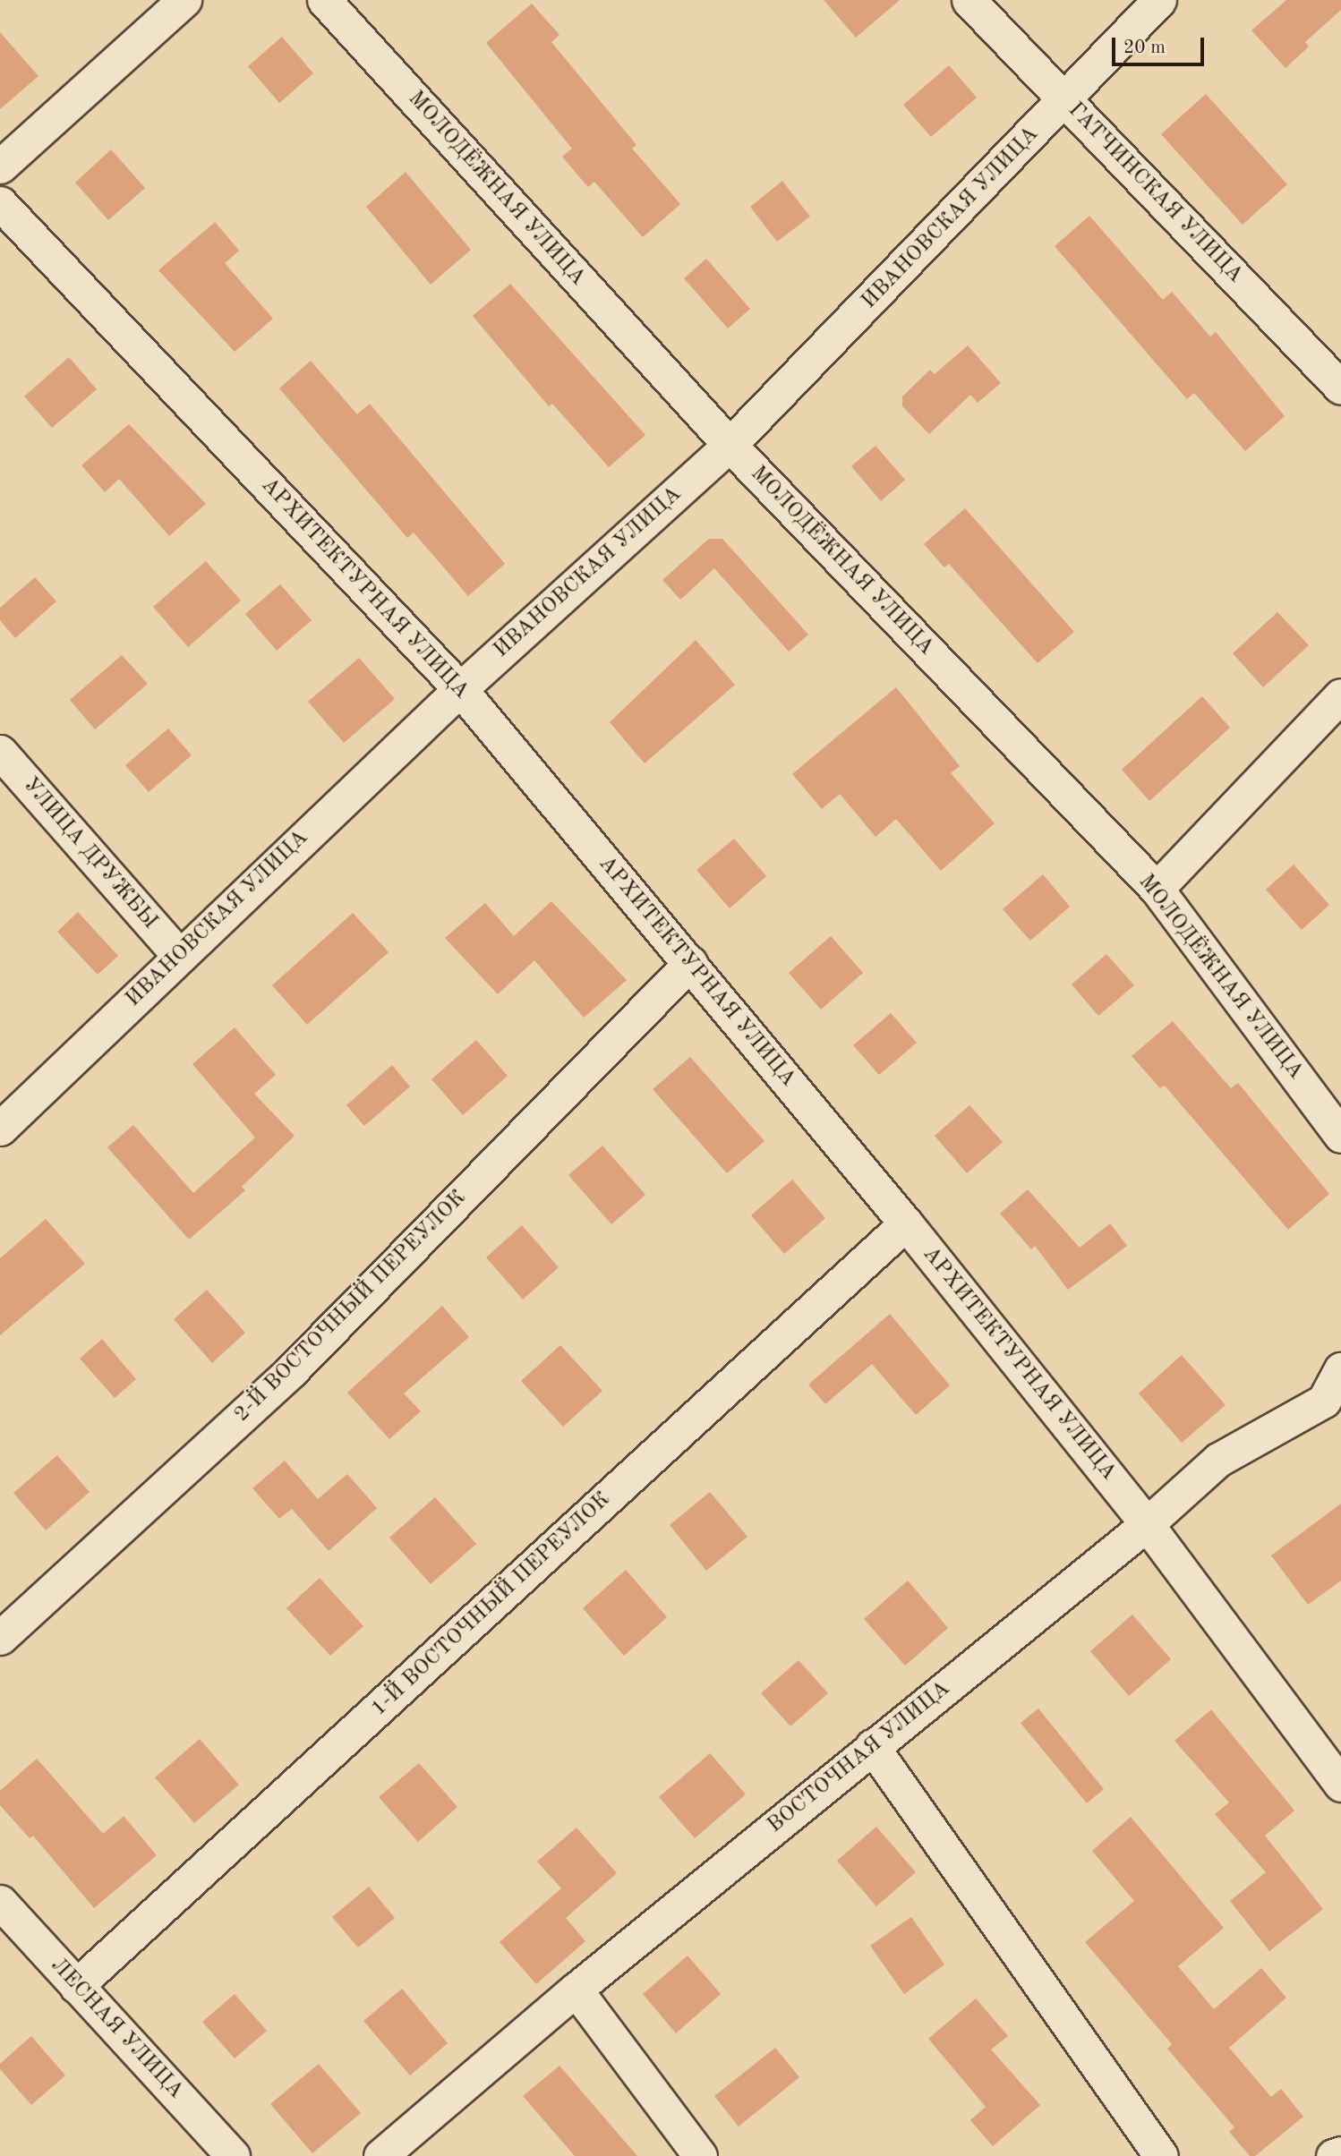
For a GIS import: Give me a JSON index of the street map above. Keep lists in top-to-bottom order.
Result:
{
  "streets": {
    "street": [
      "МОЛОДЁЖНАЯ УЛИЦА",
      "ГАТЧИНСКАЯ УЛИЦА",
      "ИВАНОВСКАЯ УЛИЦА",
      "АРХИТЕКТУРНАЯ УЛИЦА",
      "УЛИЦА ДРУЖБЫ",
      "2-Й ВОСТОЧНЫЙ ПЕРЕУЛОК",
      "1-Й ВОСТОЧНЫЙ ПЕРЕУЛОК",
      "ВОСТОЧНАЯ УЛИЦА",
      "ЛЕСНАЯ УЛИЦА"
    ]
  },
  "crossings": [
    ["МОЛОДЁЖНАЯ УЛИЦА", "ИВАНОВСКАЯ УЛИЦА"],
    ["ГАТЧИНСКАЯ УЛИЦА", "ИВАНОВСКАЯ УЛИЦА"],
    ["ИВАНОВСКАЯ УЛИЦА", "АРХИТЕКТУРНАЯ УЛИЦА"],
    ["ИВАНОВСКАЯ УЛИЦА", "УЛИЦА ДРУЖБЫ"],
    ["АРХИТЕКТУРНАЯ УЛИЦА", "2-Й ВОСТОЧНЫЙ ПЕРЕУЛОК"],
    ["АРХИТЕКТУРНАЯ УЛИЦА", "1-Й ВОСТОЧНЫЙ ПЕРЕУЛОК"],
    ["АРХИТЕКТУРНАЯ УЛИЦА", "ВОСТОЧНАЯ УЛИЦА"],
    ["1-Й ВОСТОЧНЫЙ ПЕРЕУЛОК", "ЛЕСНАЯ УЛИЦА"]
  ],
  "scale_bar": "20 m"
}
